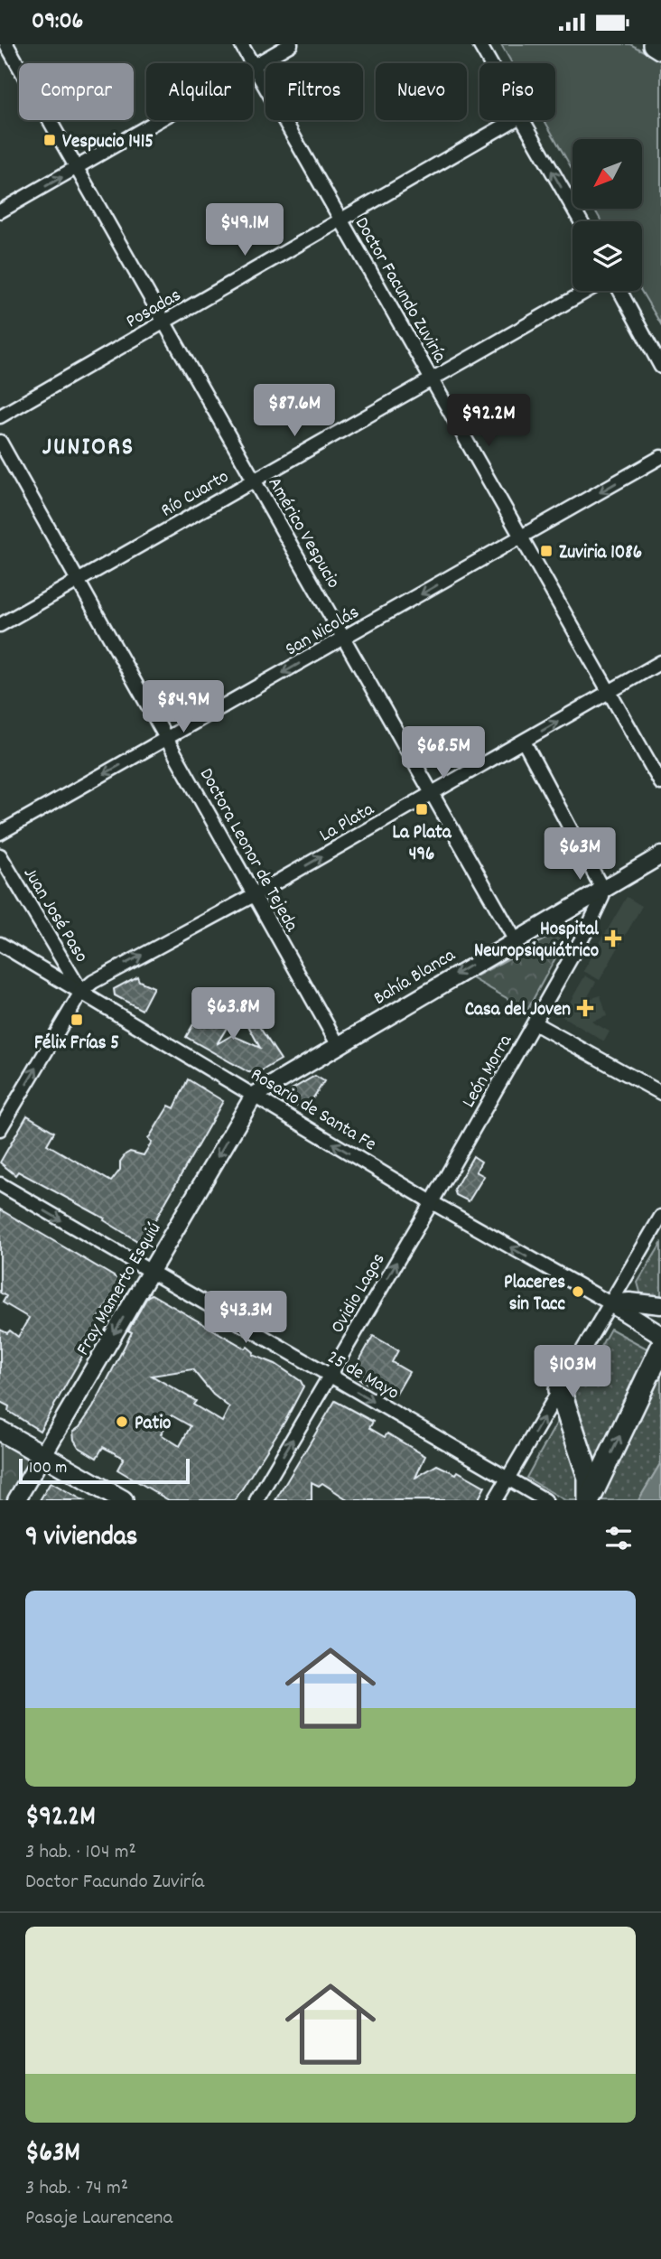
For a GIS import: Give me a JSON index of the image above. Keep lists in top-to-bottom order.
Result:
{
  "streets": {
    "street": [
      "Doctor Facundo Zuviría",
      "Posadas",
      "Río Cuarto",
      "Américo Vespucio",
      "San Nicolás",
      "La Plata",
      "Doctora Leonor de Tejeda",
      "Juan José Paso",
      "Bahía Blanca",
      "León Morra",
      "Rosario de Santa Fe",
      "Fray Mamerto Esquiú",
      "Ovidio Lagos",
      "25 de Mayo"
    ]
  },
  "crossings": [
    ["Doctor Facundo Zuviría", "Posadas"],
    ["Doctor Facundo Zuviría", "Río Cuarto"],
    ["Doctor Facundo Zuviría", "San Nicolás"],
    ["Doctor Facundo Zuviría", "La Plata"],
    ["Posadas", "Américo Vespucio"],
    ["Río Cuarto", "Américo Vespucio"],
    ["Río Cuarto", "Doctora Leonor de Tejeda"],
    ["Américo Vespucio", "San Nicolás"],
    ["Américo Vespucio", "La Plata"],
    ["Américo Vespucio", "Bahía Blanca"],
    ["San Nicolás", "Doctora Leonor de Tejeda"],
    ["La Plata", "Doctora Leonor de Tejeda"],
    ["La Plata", "Juan José Paso"],
    ["La Plata", "Rosario de Santa Fe"],
    ["Doctora Leonor de Tejeda", "Bahía Blanca"],
    ["Juan José Paso", "Rosario de Santa Fe"],
    ["Bahía Blanca", "León Morra"],
    ["Bahía Blanca", "Rosario de Santa Fe"],
    ["Bahía Blanca", "Fray Mamerto Esquiú"],
    ["León Morra", "Rosario de Santa Fe"],
    ["León Morra", "Ovidio Lagos"],
    ["Rosario de Santa Fe", "Fray Mamerto Esquiú"],
    ["Rosario de Santa Fe", "Ovidio Lagos"],
    ["Fray Mamerto Esquiú", "25 de Mayo"],
    ["Ovidio Lagos", "25 de Mayo"]
  ],
  "one_way": [
    "San Nicolás",
    "La Plata",
    "Bahía Blanca",
    "Rosario de Santa Fe",
    "Fray Mamerto Esquiú",
    "Ovidio Lagos",
    "25 de Mayo"
  ],
  "districts": ["JUNIORS"],
  "places": {
    "transit": [
      "Vespucio 1415",
      "Zuviria 1086",
      "La Plata 496",
      "Félix Frías 5"
    ],
    "health": ["Hospital Neuropsiquiátrico", "Casa del Joven"],
    "other": ["Placeres sin Tacc", "Patio"]
  },
  "scale_bar": "100 m",
  "north": "bottom left",
  "page": {
    "status": "09:06",
    "chip": [
      "Comprar",
      "Alquilar",
      "Filtros",
      "Nuevo",
      "Piso"
    ],
    "price": [
      "$49.1M",
      "$87.6M",
      "$92.2M",
      "$84.9M",
      "$68.5M",
      "$63M",
      "$63.8M",
      "$43.3M",
      "$103M"
    ],
    "scale": "100 m",
    "heading": "9 viviendas",
    "list": [
      {
        "name": "$92.2M",
        "note": "3 hab. · 104 m² · Doctor Facundo Zuviría"
      },
      {
        "name": "$63M",
        "note": "3 hab. · 74 m² · Pasaje Laurencena"
      }
    ]
  }
}
